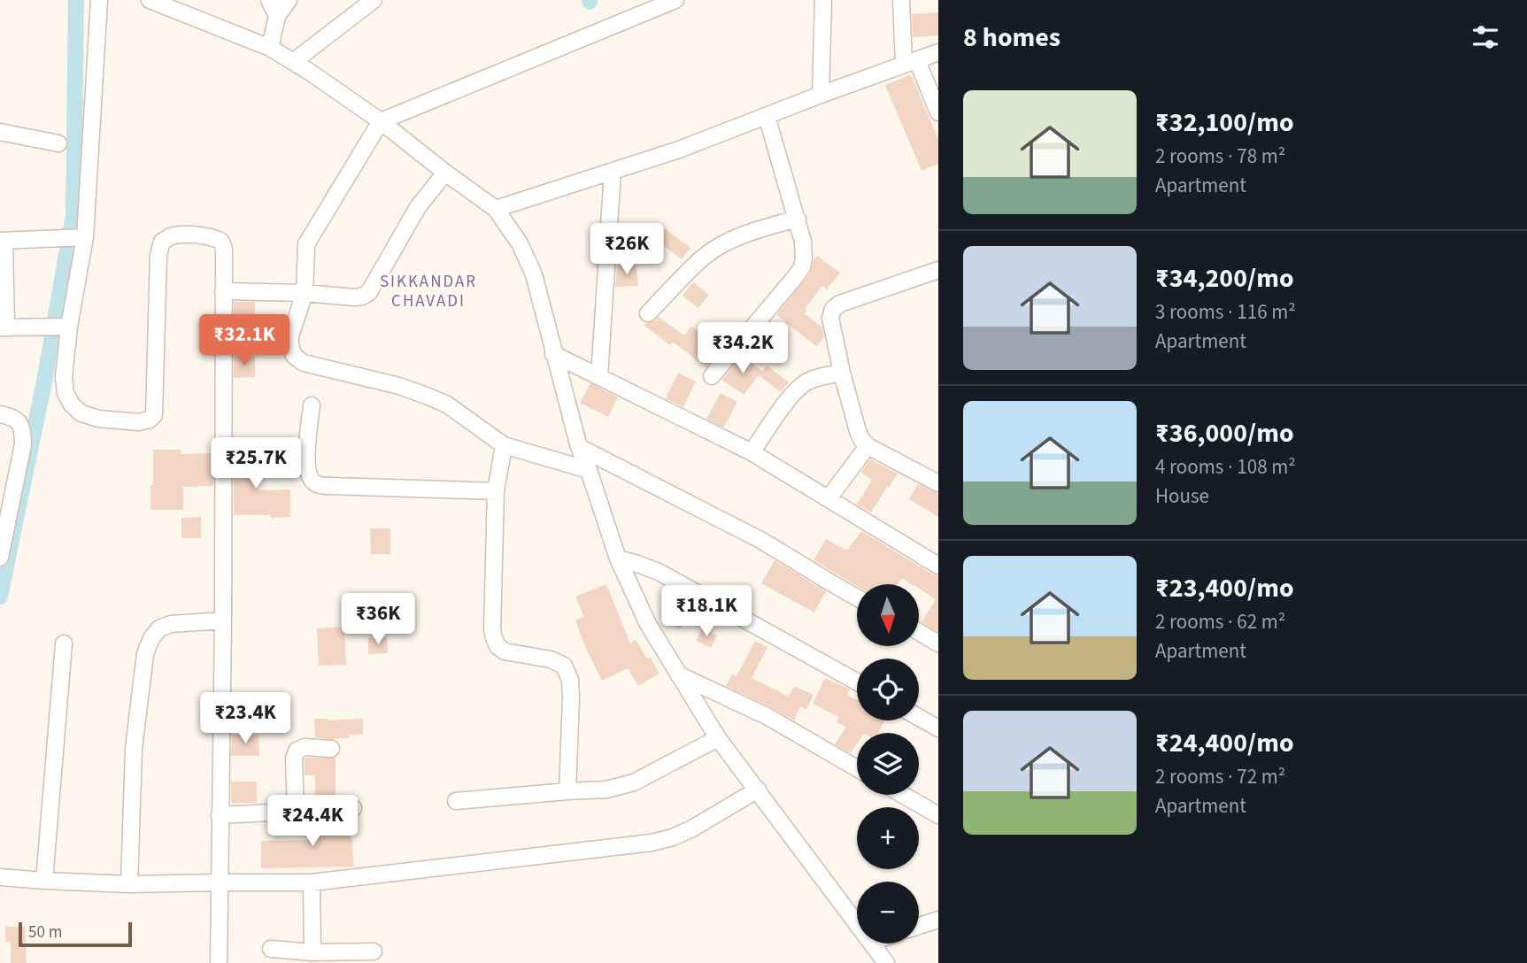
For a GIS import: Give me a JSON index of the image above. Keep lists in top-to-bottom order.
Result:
{
  "districts": ["SIKKANDAR CHAVADI"],
  "scale_bar": "50 m",
  "north": "bottom",
  "page": {
    "heading": "8 homes",
    "list": [
      {
        "name": "₹32,100/mo",
        "note": "2 rooms · 78 m² · Apartment"
      },
      {
        "name": "₹34,200/mo",
        "note": "3 rooms · 116 m² · Apartment"
      },
      {
        "name": "₹36,000/mo",
        "note": "4 rooms · 108 m² · House"
      },
      {
        "name": "₹23,400/mo",
        "note": "2 rooms · 62 m² · Apartment"
      },
      {
        "name": "₹24,400/mo",
        "note": "2 rooms · 72 m² · Apartment"
      }
    ],
    "price": [
      "₹26K",
      "₹32.1K",
      "₹34.2K",
      "₹25.7K",
      "₹18.1K",
      "₹36K",
      "₹23.4K",
      "₹24.4K"
    ],
    "map_buttons": ["+", "−"],
    "scale": "50 m"
  }
}
